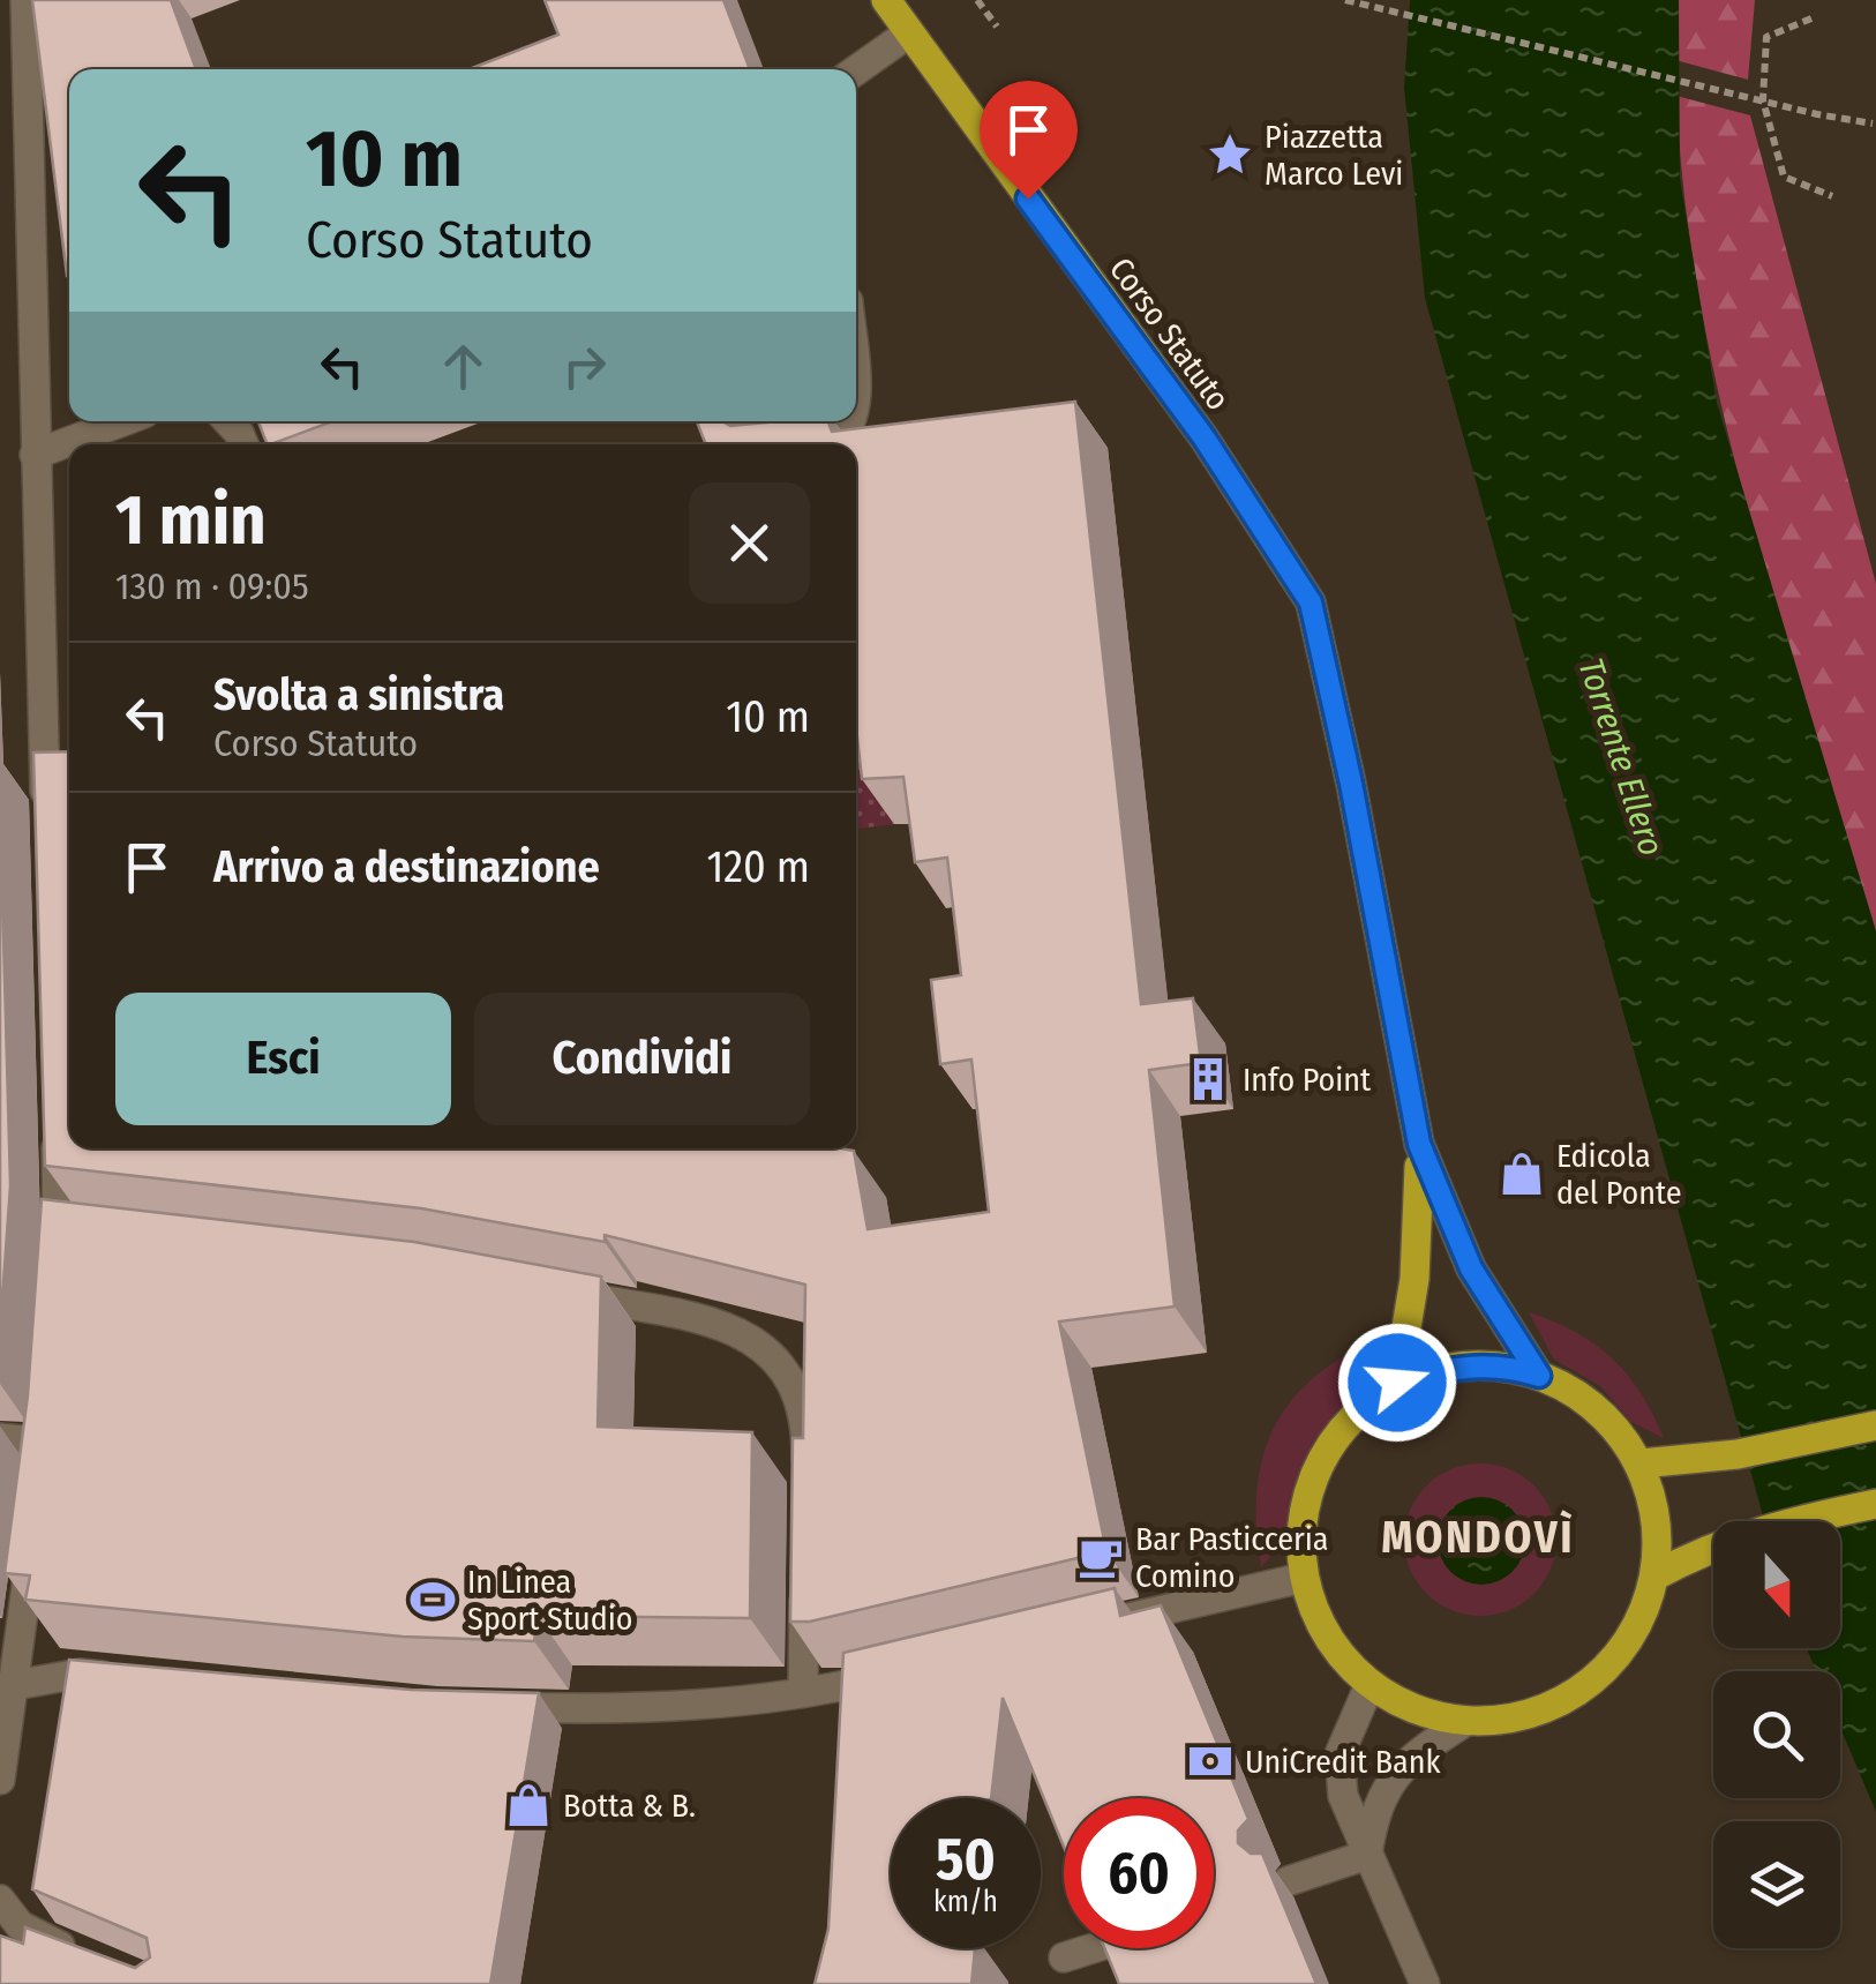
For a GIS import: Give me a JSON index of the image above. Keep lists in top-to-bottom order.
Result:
{
  "streets": {
    "main road": ["Corso Statuto"]
  },
  "districts": ["MONDOVÌ"],
  "water": ["Torrente Ellero"],
  "places": {
    "place": ["Piazzetta Marco Levi"],
    "building": ["Info Point"],
    "shop": ["Edicola del Ponte", "Botta & B."],
    "cafe": ["Bar Pasticceria Comino"],
    "sports": ["In Linea Sport Studio"],
    "bank": ["UniCredit Bank"]
  },
  "north": "bottom",
  "page": {
    "turn": ["10 m", "Corso Statuto"],
    "heading": ["1 min", "130 m · 09:05"],
    "list": [
      {
        "name": "Svolta a sinistra",
        "note": "Corso Statuto",
        "value": "10 m"
      },
      {
        "name": "Arrivo a destinazione",
        "value": "120 m"
      }
    ],
    "buttons": ["Esci", "Condividi"],
    "speed": "50 km/h",
    "limit": "60"
  }
}
